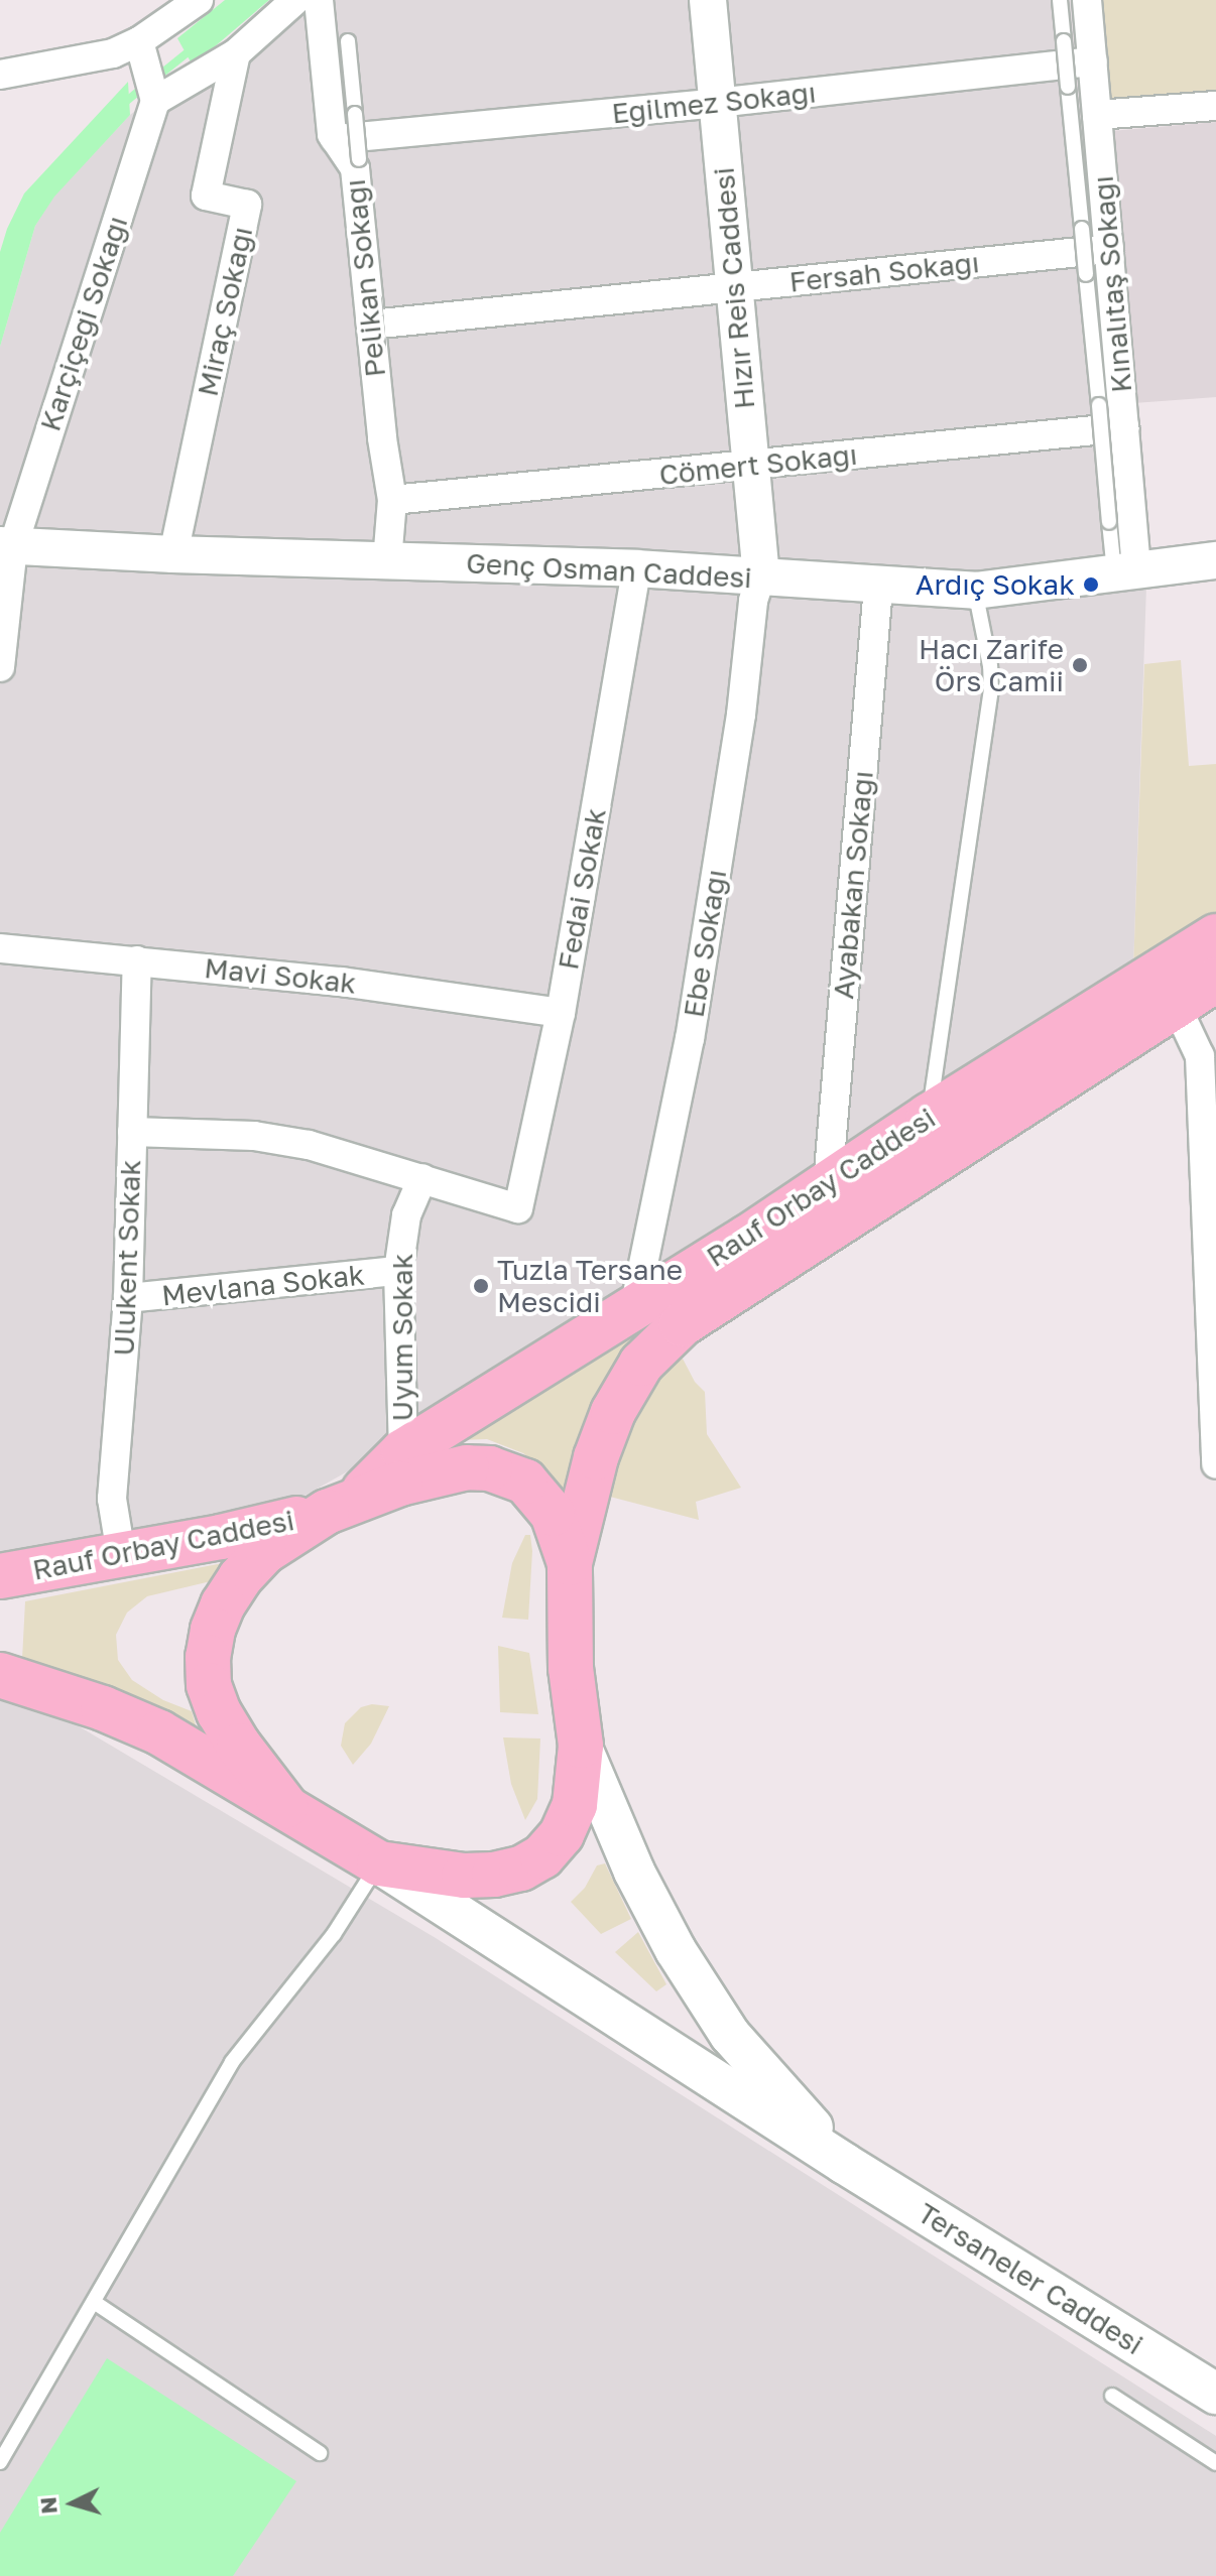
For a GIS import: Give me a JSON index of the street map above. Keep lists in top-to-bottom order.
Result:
{
  "streets": {
    "main road": ["Rauf Orbay Caddesi", "Tersaneler Caddesi"],
    "street": [
      "Eğilmez Sokağı",
      "Fersah Sokağı",
      "Pelikan Sokağı",
      "Kınalıtaş Sokağı",
      "Hızır Reis Caddesi",
      "Miraç Sokağı",
      "Karçiçeği Sokağı",
      "Cömert Sokağı",
      "Genç Osman Caddesi",
      "Ayabakan Sokağı",
      "Fedai Sokak",
      "Ebe Sokağı",
      "Mavi Sokak",
      "Ulukent Sokak",
      "Mevlana Sokak",
      "Uyum Sokak"
    ]
  },
  "crossings": [
    ["Eğilmez Sokağı", "Pelikan Sokağı"],
    ["Eğilmez Sokağı", "Kınalıtaş Sokağı"],
    ["Eğilmez Sokağı", "Hızır Reis Caddesi"],
    ["Fersah Sokağı", "Pelikan Sokağı"],
    ["Fersah Sokağı", "Kınalıtaş Sokağı"],
    ["Fersah Sokağı", "Hızır Reis Caddesi"],
    ["Pelikan Sokağı", "Cömert Sokağı"],
    ["Pelikan Sokağı", "Genç Osman Caddesi"],
    ["Kınalıtaş Sokağı", "Cömert Sokağı"],
    ["Kınalıtaş Sokağı", "Genç Osman Caddesi"],
    ["Hızır Reis Caddesi", "Cömert Sokağı"],
    ["Hızır Reis Caddesi", "Genç Osman Caddesi"],
    ["Hızır Reis Caddesi", "Ebe Sokağı"],
    ["Miraç Sokağı", "Genç Osman Caddesi"],
    ["Karçiçeği Sokağı", "Genç Osman Caddesi"],
    ["Genç Osman Caddesi", "Ayabakan Sokağı"],
    ["Genç Osman Caddesi", "Fedai Sokak"],
    ["Genç Osman Caddesi", "Ebe Sokağı"],
    ["Ayabakan Sokağı", "Rauf Orbay Caddesi"],
    ["Fedai Sokak", "Mavi Sokak"],
    ["Fedai Sokak", "Uyum Sokak"],
    ["Ebe Sokağı", "Rauf Orbay Caddesi"],
    ["Mavi Sokak", "Ulukent Sokak"],
    ["Rauf Orbay Caddesi", "Ulukent Sokak"],
    ["Rauf Orbay Caddesi", "Uyum Sokak"],
    ["Rauf Orbay Caddesi", "Tersaneler Caddesi"],
    ["Ulukent Sokak", "Mevlana Sokak"],
    ["Mevlana Sokak", "Uyum Sokak"]
  ],
  "places": ["Ardıç Sokak", "Hacı Zarife Örs Camii", "Tuzla Tersane Mescidi"],
  "north": "left"
}
